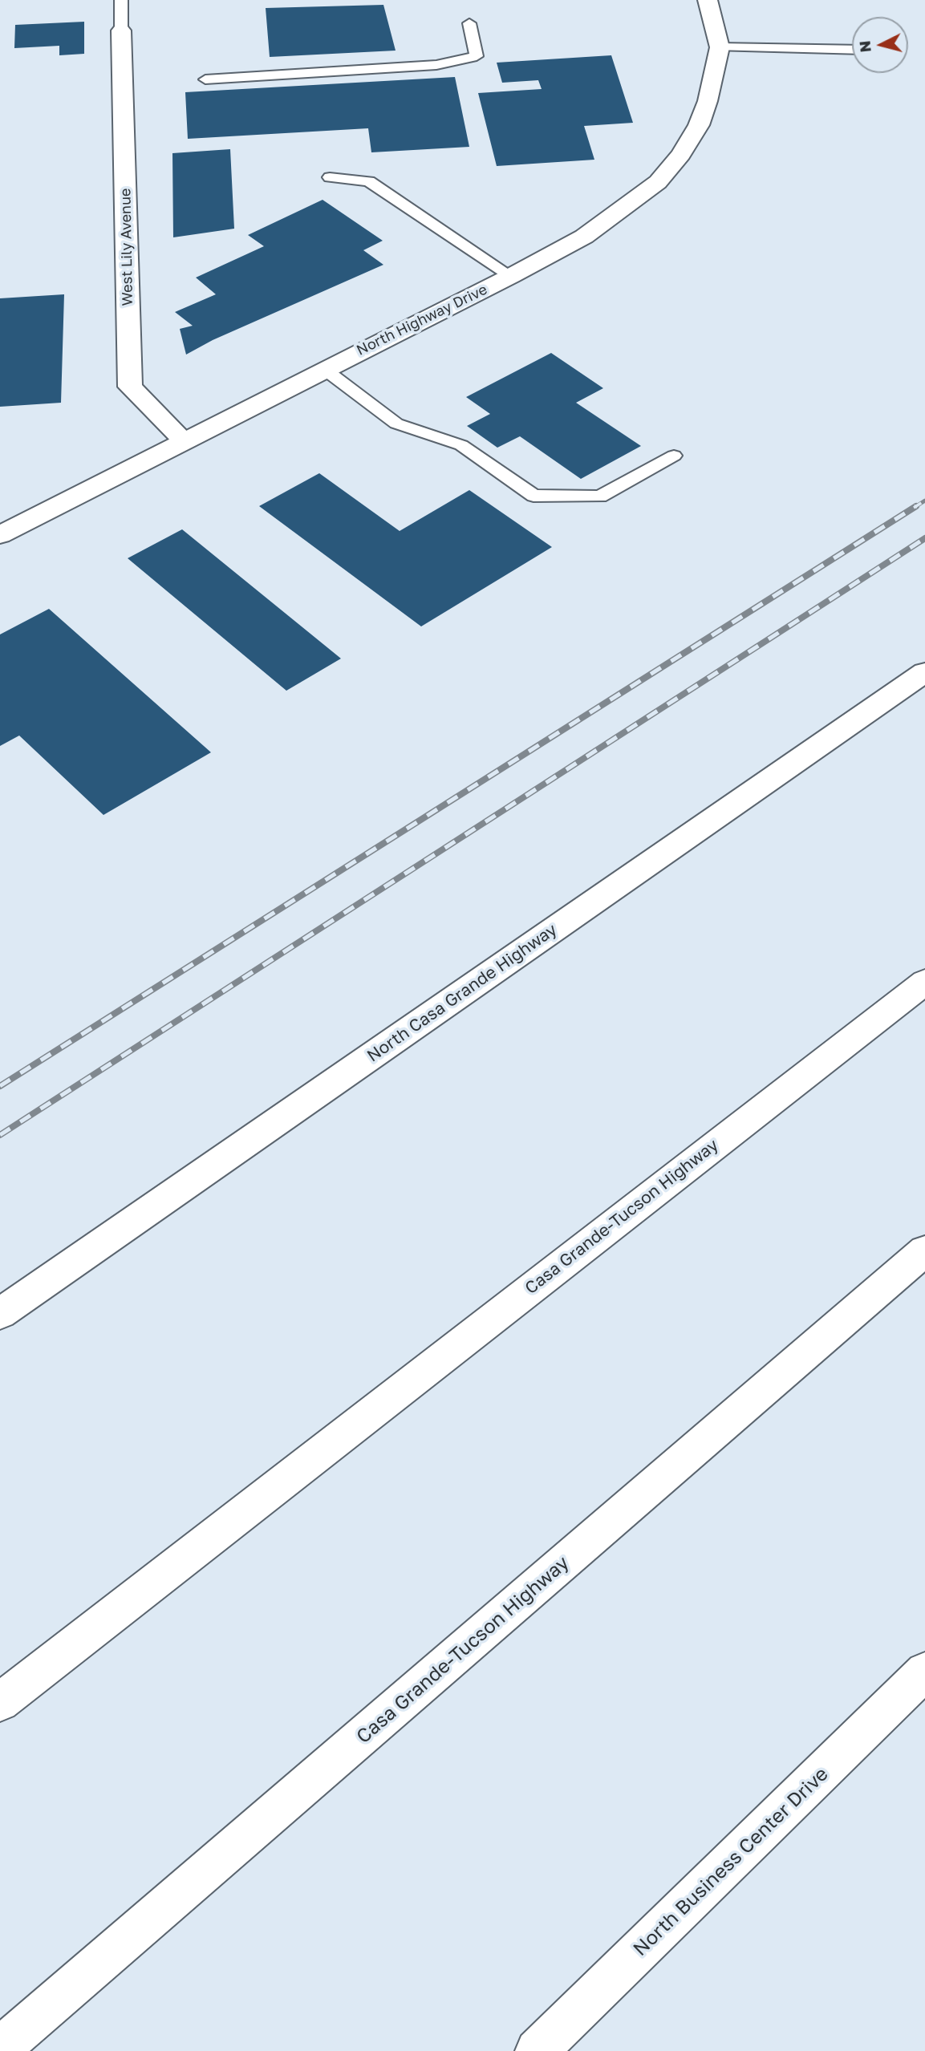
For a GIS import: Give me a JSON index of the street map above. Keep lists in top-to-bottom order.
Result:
{
  "streets": {
    "main road": [
      "West Lily Avenue",
      "North Highway Drive",
      "North Casa Grande Highway",
      "Casa Grande-Tucson Highway",
      "North Business Center Drive"
    ]
  },
  "crossings": [
    ["West Lily Avenue", "North Highway Drive"]
  ],
  "north": "left"
}
